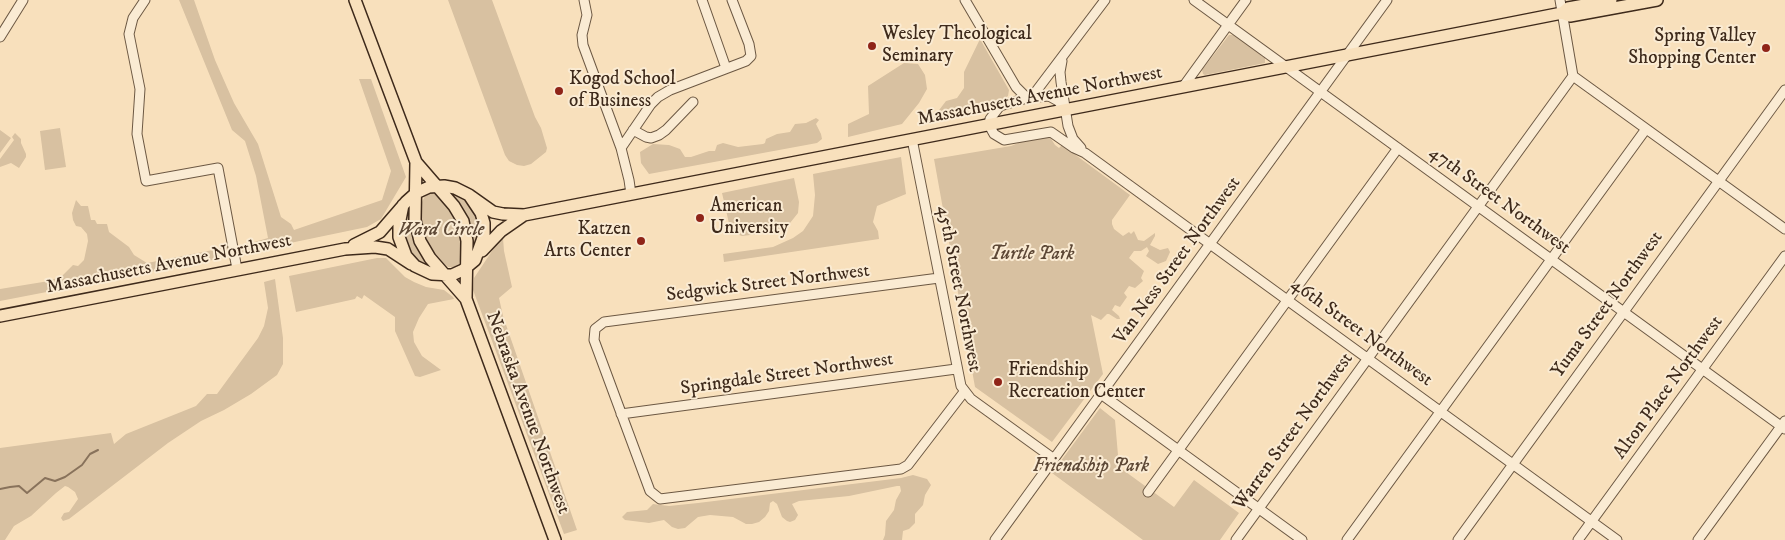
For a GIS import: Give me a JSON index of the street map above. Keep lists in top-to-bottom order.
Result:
{
  "streets": {
    "main road": ["Massachusetts Avenue Northwest", "Nebraska Avenue Northwest"],
    "street": [
      "47th Street Northwest",
      "Van Ness Street Northwest",
      "Sedgwick Street Northwest",
      "45th Street Northwest",
      "Yuma Street Northwest",
      "46th Street Northwest",
      "Springdale Street Northwest",
      "Alton Place Northwest",
      "Warren Street Northwest"
    ]
  },
  "crossings": [
    ["Massachusetts Avenue Northwest", "47th Street Northwest"],
    ["Massachusetts Avenue Northwest", "Van Ness Street Northwest"],
    ["Massachusetts Avenue Northwest", "45th Street Northwest"],
    ["Massachusetts Avenue Northwest", "Nebraska Avenue Northwest"],
    ["47th Street Northwest", "Van Ness Street Northwest"],
    ["47th Street Northwest", "Yuma Street Northwest"],
    ["47th Street Northwest", "Alton Place Northwest"],
    ["47th Street Northwest", "Warren Street Northwest"],
    ["Van Ness Street Northwest", "45th Street Northwest"],
    ["Van Ness Street Northwest", "46th Street Northwest"],
    ["Sedgwick Street Northwest", "45th Street Northwest"],
    ["Sedgwick Street Northwest", "Springdale Street Northwest"],
    ["45th Street Northwest", "Springdale Street Northwest"],
    ["Yuma Street Northwest", "46th Street Northwest"],
    ["46th Street Northwest", "Alton Place Northwest"],
    ["46th Street Northwest", "Warren Street Northwest"]
  ],
  "parks": ["Ward Circle", "Turtle Park", "Friendship Park"],
  "places": [
    "Wesley Theological Seminary",
    "Spring Valley Shopping Center",
    "Kogod School of Business",
    "American University",
    "Katzen Arts Center",
    "Friendship Recreation Center"
  ]
}
